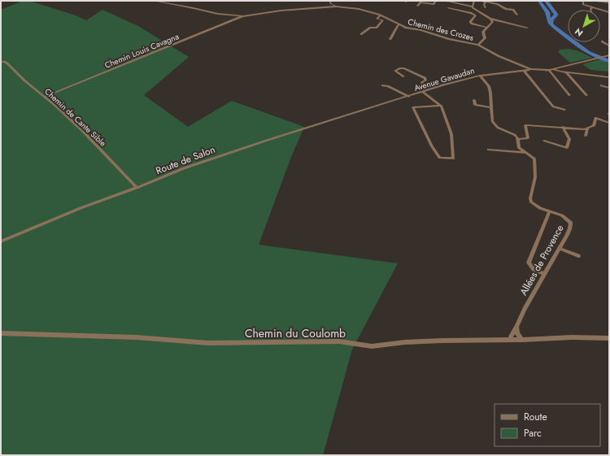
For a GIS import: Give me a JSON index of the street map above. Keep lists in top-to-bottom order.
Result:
{
  "streets": {
    "street": [
      "Chemin des Crozes",
      "Chemin Louis Cavagna",
      "Avenue Gavaudan",
      "Chemin de Cante Sible",
      "Route de Salon",
      "Allées de Provence",
      "Chemin du Coulomb"
    ]
  },
  "crossings": [
    ["Chemin des Crozes", "Chemin Louis Cavagna"],
    ["Chemin des Crozes", "Avenue Gavaudan"],
    ["Chemin Louis Cavagna", "Chemin de Cante Sible"],
    ["Avenue Gavaudan", "Route de Salon"],
    ["Avenue Gavaudan", "Allées de Provence"],
    ["Chemin de Cante Sible", "Route de Salon"],
    ["Allées de Provence", "Chemin du Coulomb"]
  ],
  "legend": ["Route", "Parc"],
  "north": "bottom left"
}
